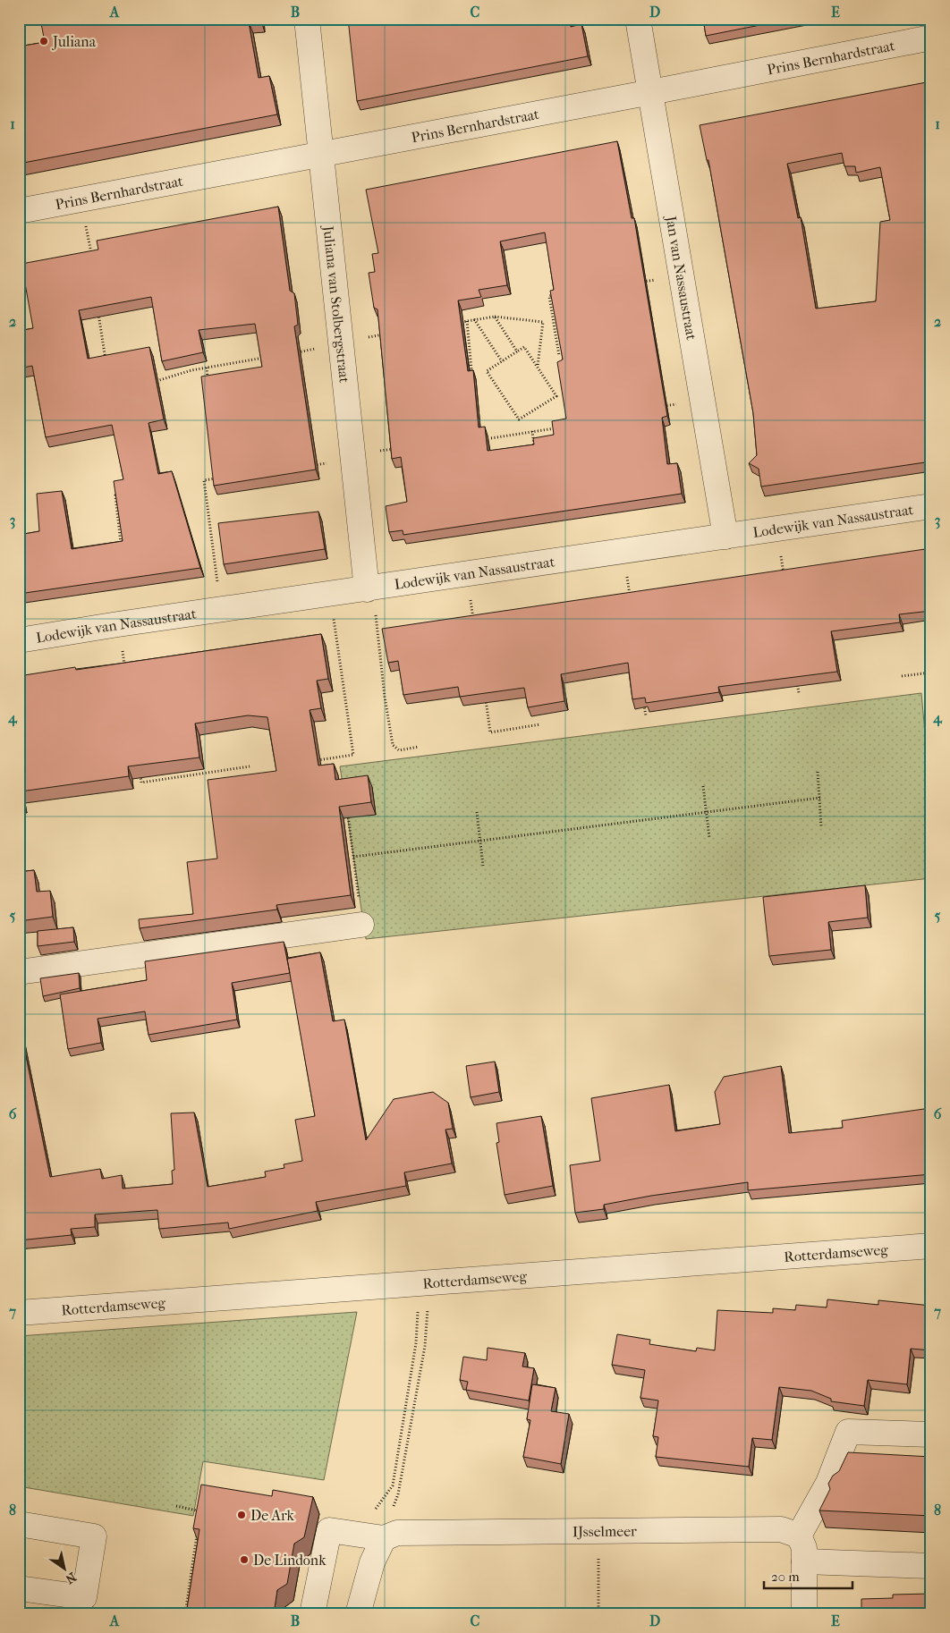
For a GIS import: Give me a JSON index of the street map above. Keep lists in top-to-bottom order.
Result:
{
  "streets": {
    "street": [
      "Prins Bernhardstraat",
      "Jan van Nassaustraat",
      "Juliana van Stolbergstraat",
      "Lodewijk van Nassaustraat",
      "Rotterdamseweg",
      "IJsselmeer"
    ]
  },
  "crossings": [
    ["Prins Bernhardstraat", "Jan van Nassaustraat"],
    ["Prins Bernhardstraat", "Juliana van Stolbergstraat"],
    ["Jan van Nassaustraat", "Lodewijk van Nassaustraat"],
    ["Juliana van Stolbergstraat", "Lodewijk van Nassaustraat"]
  ],
  "places": ["Juliana", "De Ark", "De Lindonk"],
  "scale_bar": "20 m",
  "north": "bottom right",
  "grid": {
    "columns": [
      "A",
      "B",
      "C",
      "D",
      "E"
    ],
    "rows": [
      "1",
      "2",
      "3",
      "4",
      "5",
      "6",
      "7",
      "8"
    ]
  }
}
